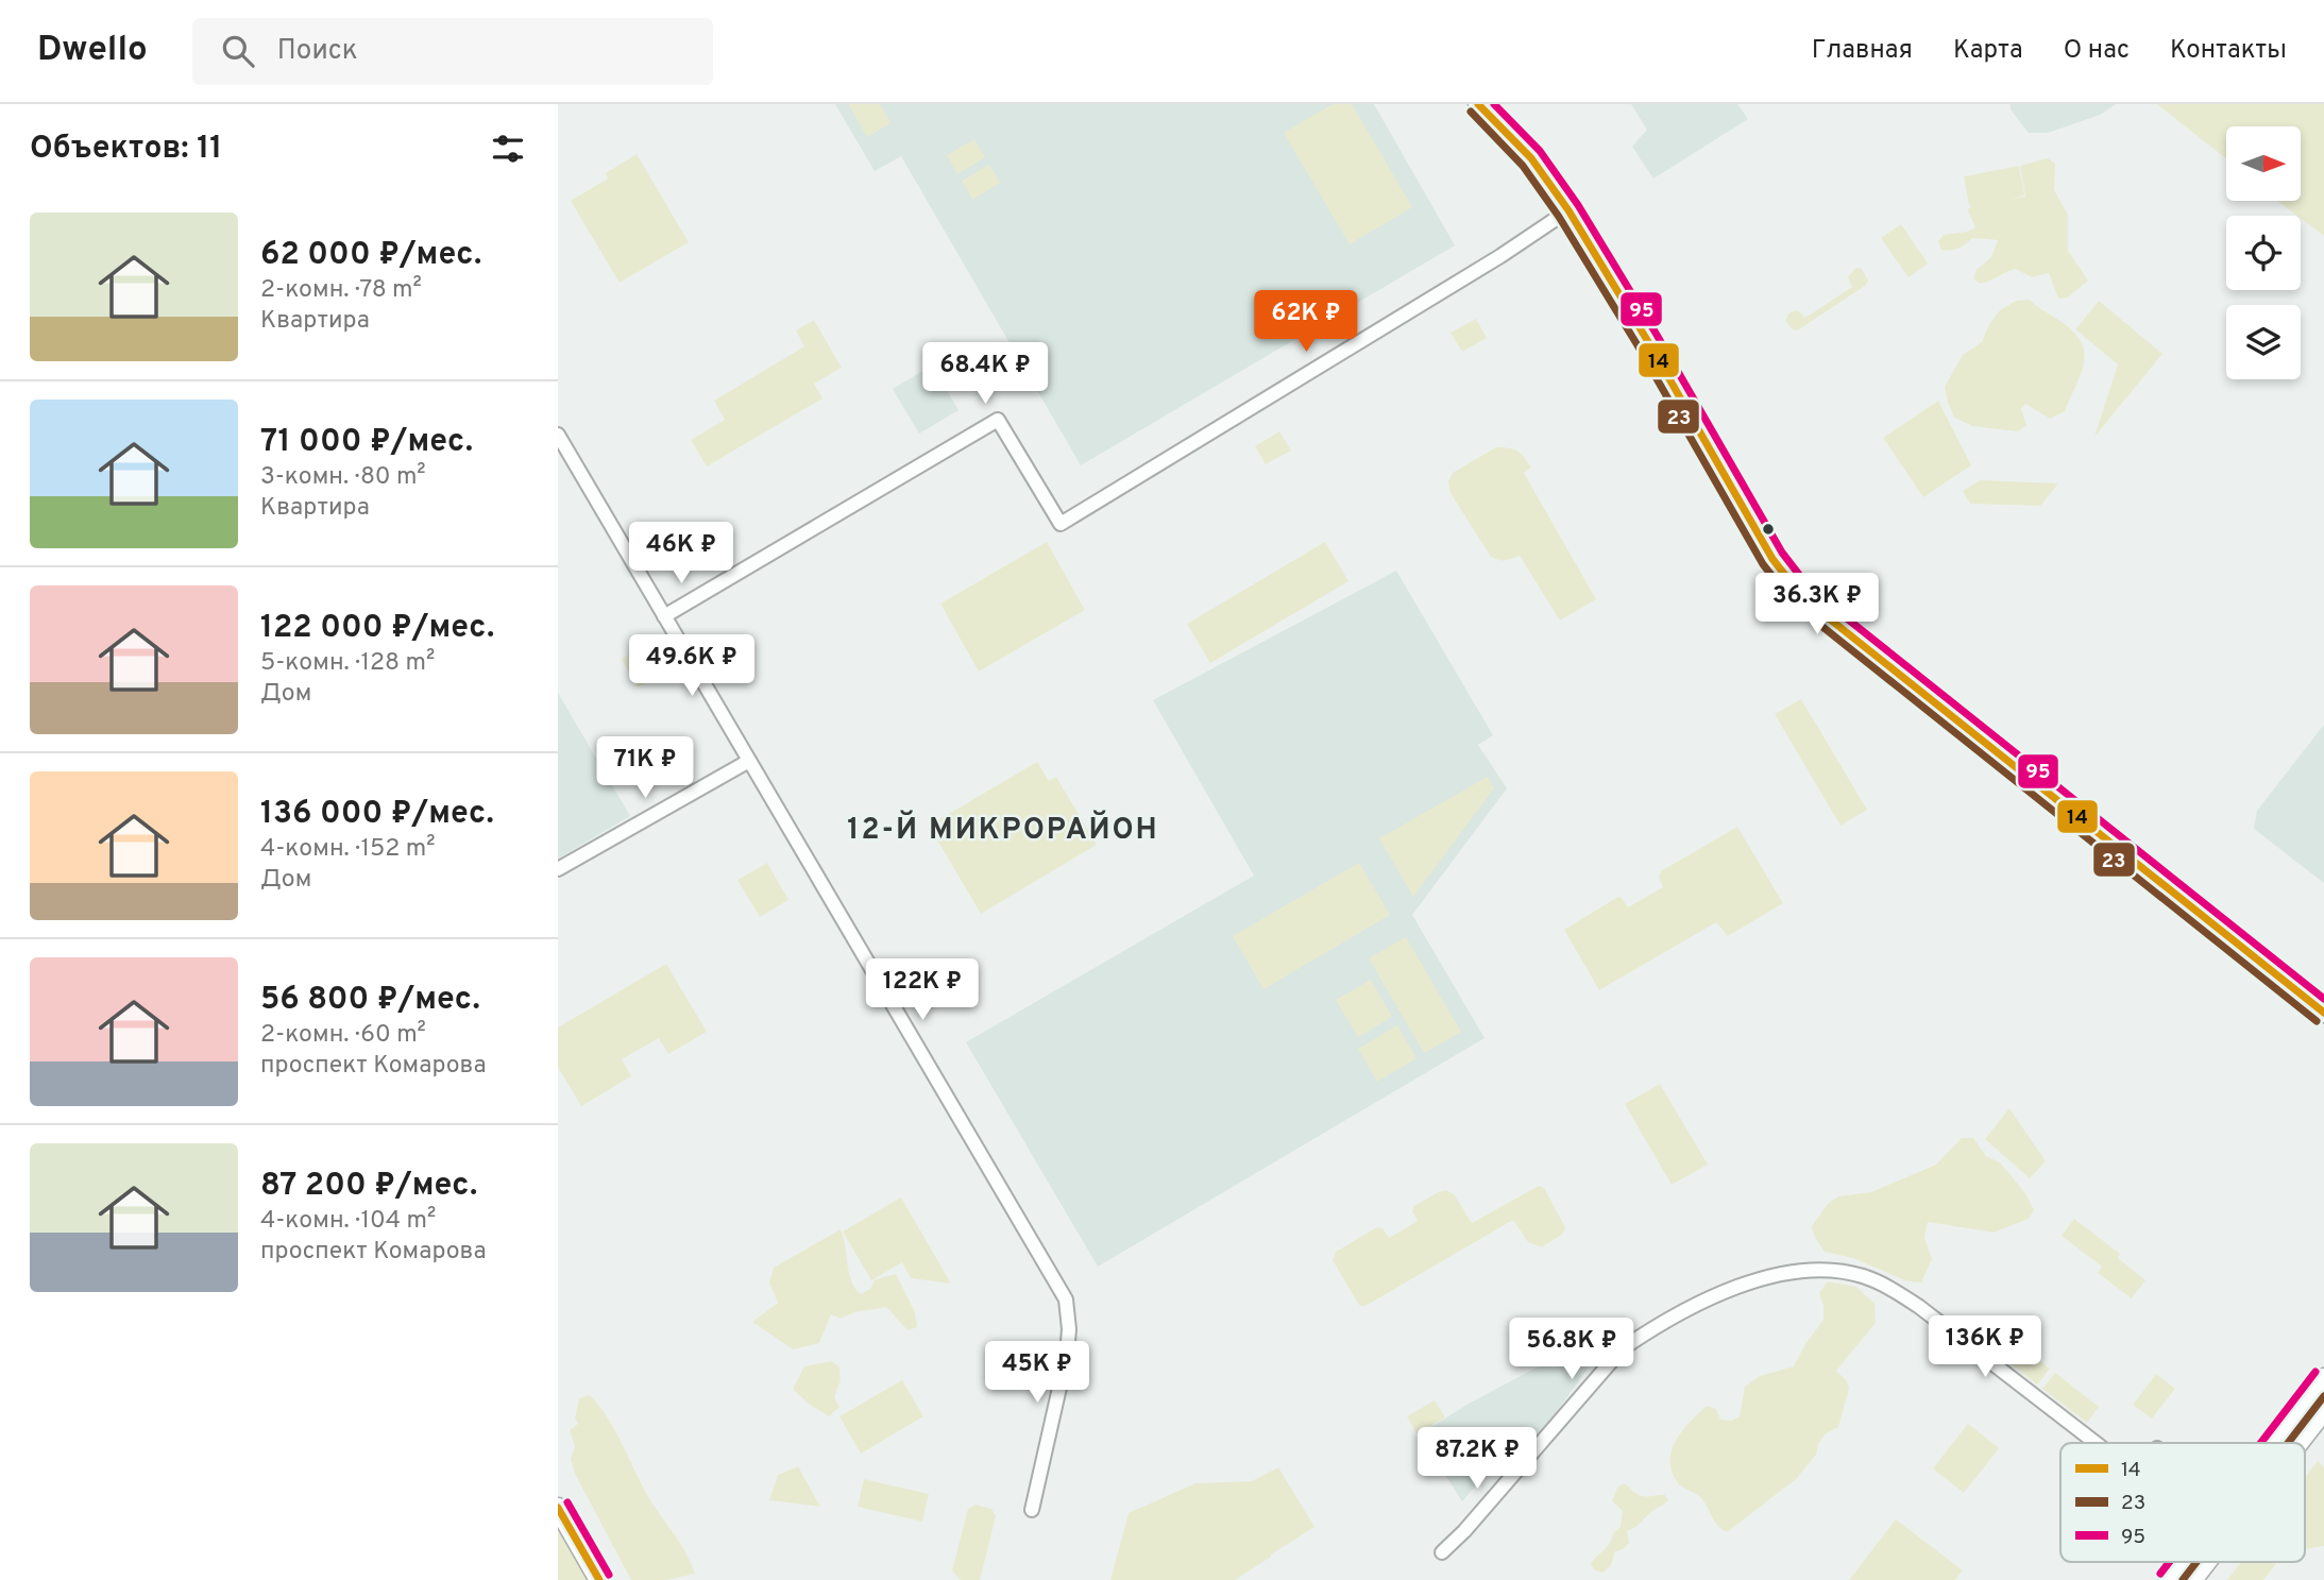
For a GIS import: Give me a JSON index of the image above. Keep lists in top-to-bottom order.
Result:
{
  "districts": ["12-Й МИКРОРАЙОН"],
  "lines": ["transit line 14", "transit line 95", "transit line 23"],
  "legend": ["14", "23", "95"],
  "north": "right",
  "page": {
    "header": "Dwello",
    "search": "Поиск",
    "nav": [
      "Главная",
      "Карта",
      "О нас",
      "Контакты"
    ],
    "heading": "Объектов: 11",
    "list": [
      {
        "name": "62 000 ₽/мес.",
        "note": "2-комн. · 78 m² · Квартира"
      },
      {
        "name": "71 000 ₽/мес.",
        "note": "3-комн. · 80 m² · Квартира"
      },
      {
        "name": "122 000 ₽/мес.",
        "note": "5-комн. · 128 m² · Дом"
      },
      {
        "name": "136 000 ₽/мес.",
        "note": "4-комн. · 152 m² · Дом"
      },
      {
        "name": "56 800 ₽/мес.",
        "note": "2-комн. · 60 m² · проспект Комарова"
      },
      {
        "name": "87 200 ₽/мес.",
        "note": "4-комн. · 104 m² · проспект Комарова"
      }
    ],
    "price": [
      "62K ₽",
      "68.4K ₽",
      "46K ₽",
      "36.3K ₽",
      "49.6K ₽",
      "71K ₽",
      "122K ₽",
      "136K ₽",
      "56.8K ₽",
      "45K ₽",
      "87.2K ₽"
    ]
  }
}
